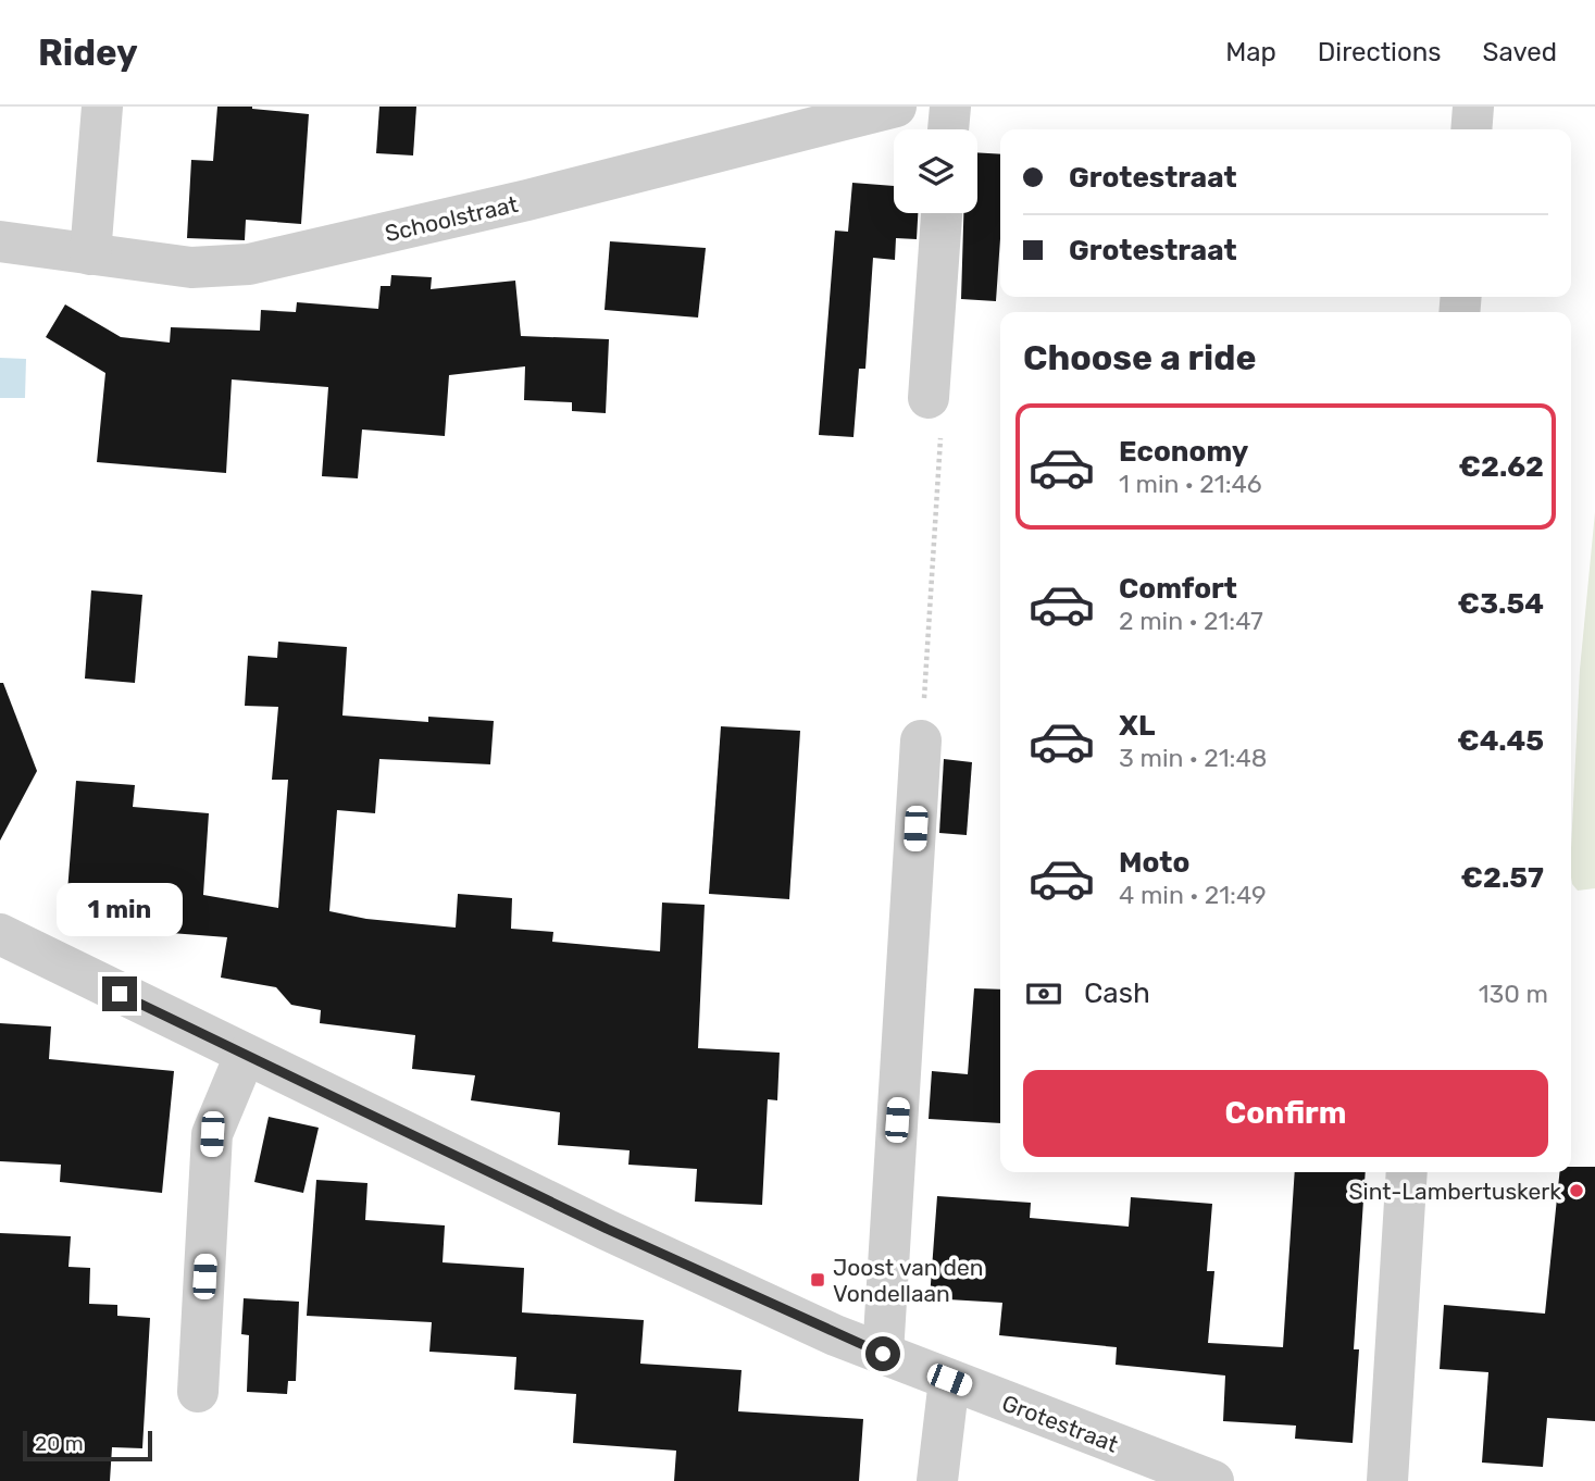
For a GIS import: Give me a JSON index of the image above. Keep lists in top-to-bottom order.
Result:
{
  "streets": {
    "street": ["Schoolstraat", "Grotestraat"]
  },
  "places": {
    "other": ["Sint-Lambertuskerk"],
    "transit": ["Joost van den Vondellaan"]
  },
  "scale_bar": "20 m",
  "page": {
    "header": "Ridey",
    "nav": ["Map", "Directions", "Saved"],
    "banner": ["Grotestraat", "Grotestraat"],
    "heading": "Choose a ride",
    "list": [
      {
        "name": "Economy",
        "note": "1 min · 21:46",
        "value": "€2.62"
      },
      {
        "name": "Comfort",
        "note": "2 min · 21:47",
        "value": "€3.54"
      },
      {
        "name": "XL",
        "note": "3 min · 21:48",
        "value": "€4.45"
      },
      {
        "name": "Moto",
        "note": "4 min · 21:49",
        "value": "€2.57"
      }
    ],
    "bubble": "1 min",
    "pay": ["Cash", "130 m"],
    "buttons": "Confirm",
    "scale": "20 m"
  }
}
